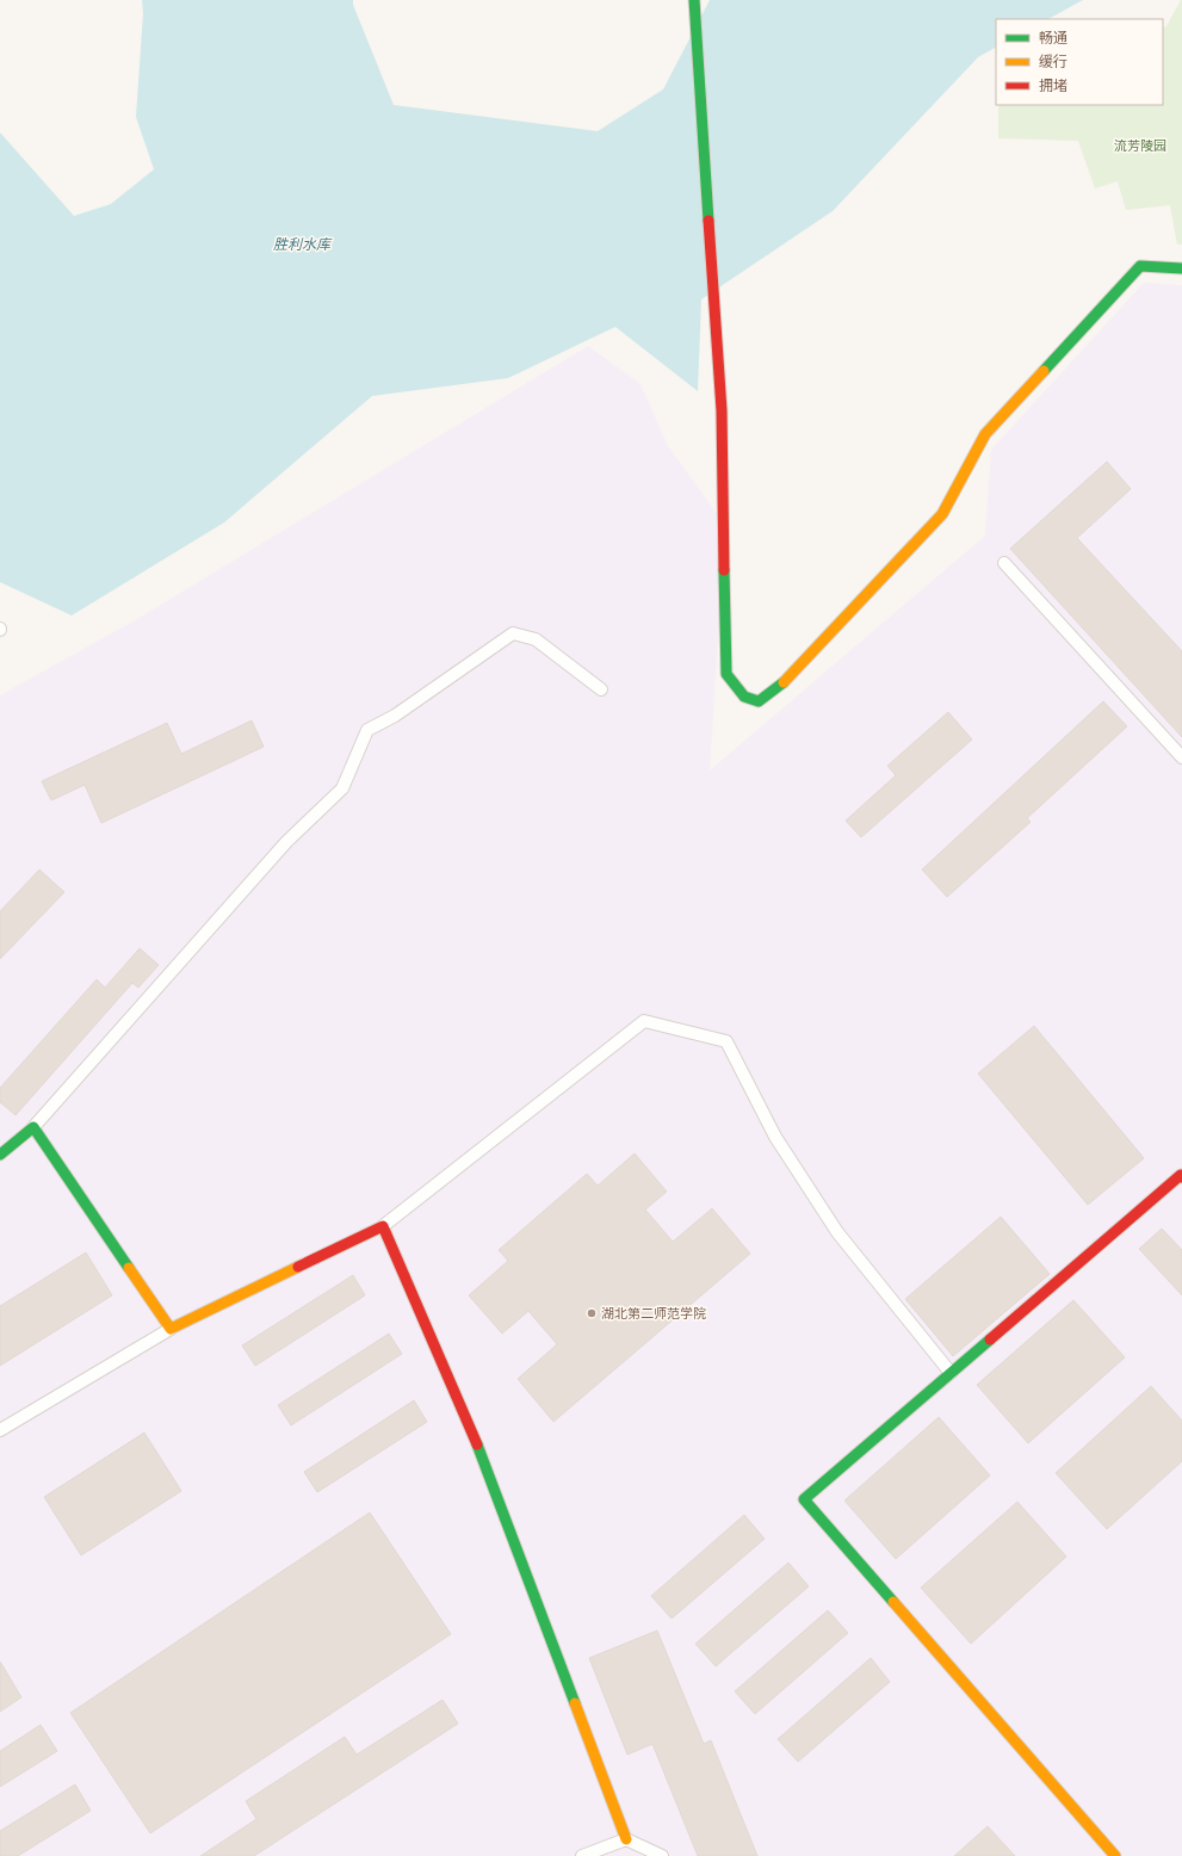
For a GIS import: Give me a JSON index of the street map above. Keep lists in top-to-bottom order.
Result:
{
  "water": ["胜利水库"],
  "parks": ["流芳陵园"],
  "places": ["湖北第二师范学院"],
  "legend": ["畅通", "缓行", "拥堵"]
}
